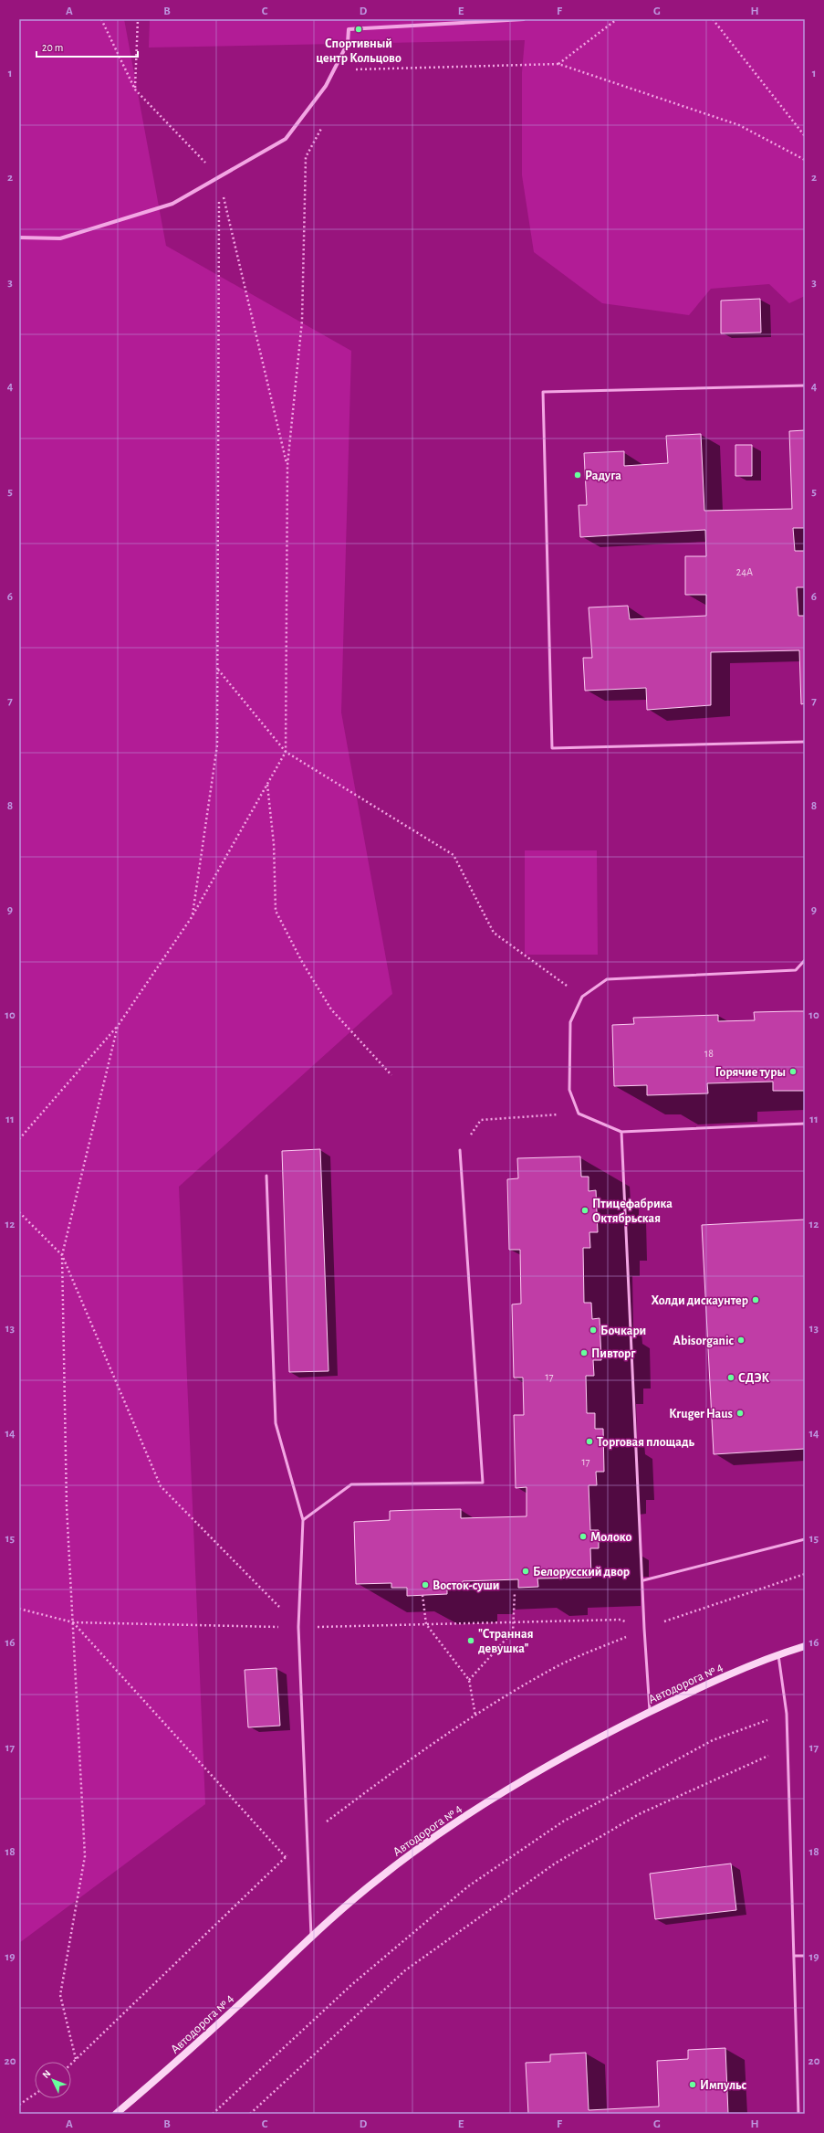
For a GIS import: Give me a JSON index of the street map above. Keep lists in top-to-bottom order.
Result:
{
  "streets": {
    "main road": ["Автодорога № 4"]
  },
  "places": [
    "Спортивный центр Кольцово",
    "Радуга",
    "Горячие туры",
    "Птицефабрика Октябрьская",
    "Холди дискаунтер",
    "Бочкари",
    "Abisorganic",
    "Пивторг",
    "СДЭК",
    "Kruger Haus",
    "Торговая площадь",
    "Молоко",
    "Белорусский двор",
    "Восток-суши",
    "\"Странная девушка\"",
    "Импульс"
  ],
  "house_numbers": [
    "24А",
    "18",
    "17",
    "17"
  ],
  "scale_bar": "20 m",
  "north": "top left",
  "grid": {
    "columns": [
      "A",
      "B",
      "C",
      "D",
      "E",
      "F",
      "G",
      "H"
    ],
    "rows": [
      "1",
      "2",
      "3",
      "4",
      "5",
      "6",
      "7",
      "8",
      "9",
      "10",
      "11",
      "12",
      "13",
      "14",
      "15",
      "16",
      "17",
      "18",
      "19",
      "20"
    ]
  }
}
